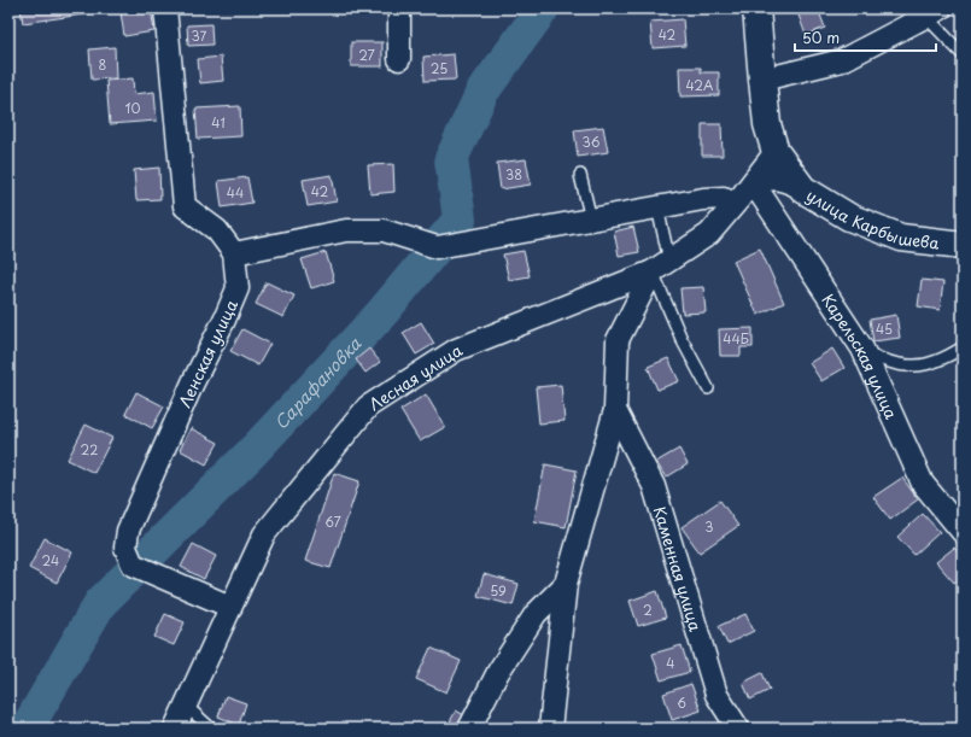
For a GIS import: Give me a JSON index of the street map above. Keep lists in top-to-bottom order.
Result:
{
  "streets": {
    "main road": ["улица Карбышева"],
    "street": [
      "Ленская улица",
      "Карельская улица",
      "Лесная улица",
      "Каменная улица"
    ]
  },
  "crossings": [
    ["улица Карбышева", "Лесная улица"],
    ["Ленская улица", "Лесная улица"],
    ["Карельская улица", "Лесная улица"]
  ],
  "water": ["Сарафановка"],
  "house_numbers": [
    "42",
    "37",
    "27",
    "8",
    "25",
    "42А",
    "10",
    "41",
    "36",
    "38",
    "42",
    "44",
    "45",
    "44Б",
    "22",
    "67",
    "3",
    "24",
    "59",
    "2",
    "4",
    "6"
  ],
  "scale_bar": "50 m"
}
